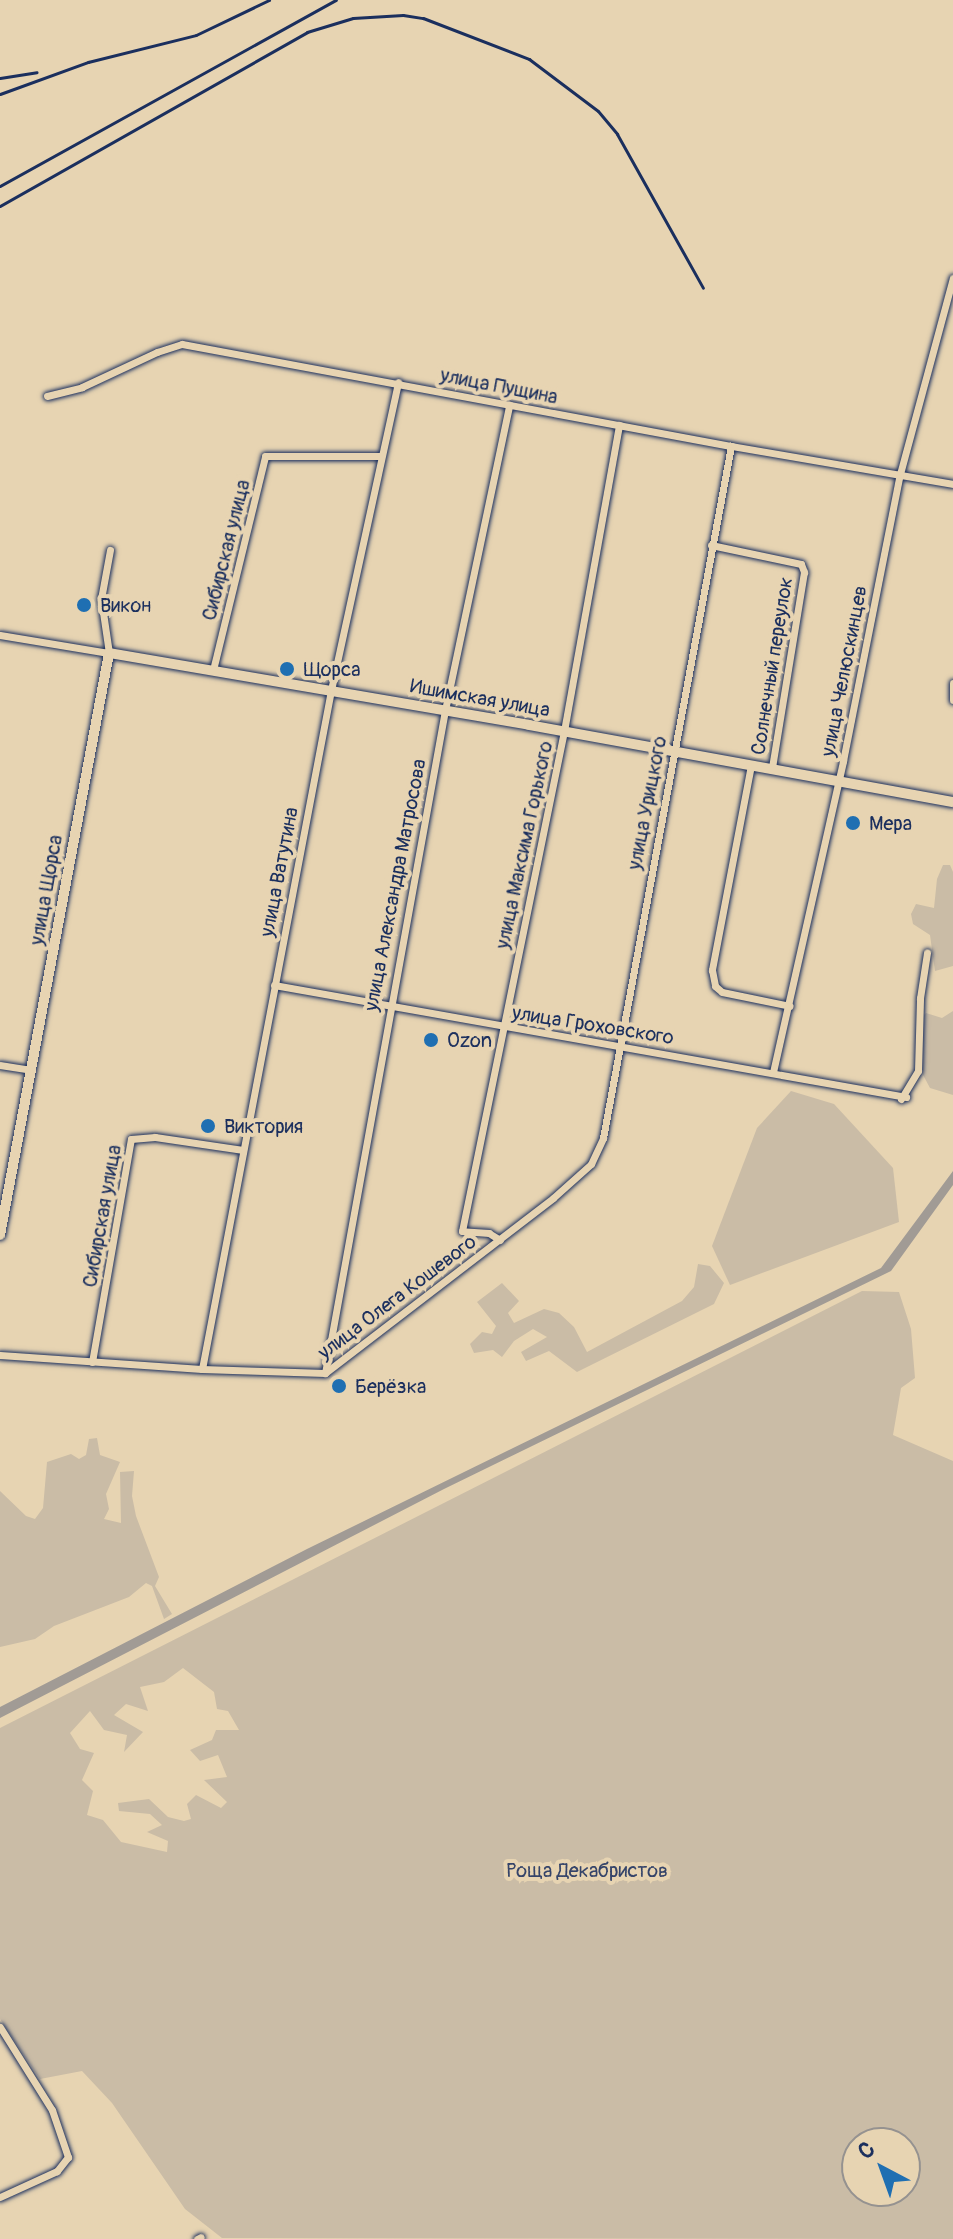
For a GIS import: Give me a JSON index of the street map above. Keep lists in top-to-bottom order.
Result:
{
  "streets": {
    "main road": ["Ишимская улица", "улица Щорса"],
    "street": [
      "улица Пущина",
      "Сибирская улица",
      "Солнечный переулок",
      "улица Челюскинцев",
      "улица Урицкого",
      "улица Максима Горького",
      "улица Ватутина",
      "улица Александра Матросова",
      "улица Гроховского",
      "улица Олега Кошевого"
    ]
  },
  "crossings": [
    ["улица Пущина", "улица Челюскинцев"],
    ["улица Пущина", "улица Урицкого"],
    ["улица Пущина", "улица Максима Горького"],
    ["улица Пущина", "улица Ватутина"],
    ["улица Пущина", "улица Александра Матросова"],
    ["Сибирская улица", "Ишимская улица"],
    ["Сибирская улица", "улица Ватутина"],
    ["Сибирская улица", "улица Олега Кошевого"],
    ["Солнечный переулок", "Ишимская улица"],
    ["Солнечный переулок", "улица Урицкого"],
    ["улица Челюскинцев", "Ишимская улица"],
    ["улица Челюскинцев", "улица Гроховского"],
    ["Ишимская улица", "улица Урицкого"],
    ["Ишимская улица", "улица Максима Горького"],
    ["Ишимская улица", "улица Ватутина"],
    ["Ишимская улица", "улица Александра Матросова"],
    ["Ишимская улица", "улица Щорса"],
    ["улица Урицкого", "улица Гроховского"],
    ["улица Урицкого", "улица Олега Кошевого"],
    ["улица Максима Горького", "улица Гроховского"],
    ["улица Максима Горького", "улица Олега Кошевого"],
    ["улица Ватутина", "улица Гроховского"],
    ["улица Ватутина", "улица Олега Кошевого"],
    ["улица Александра Матросова", "улица Гроховского"],
    ["улица Александра Матросова", "улица Олега Кошевого"]
  ],
  "parks": ["Роща Декабристов"],
  "places": [
    "Викон",
    "Щорса",
    "Мера",
    "Ozon",
    "Виктория",
    "Берёзка"
  ],
  "north": "top left"
}
